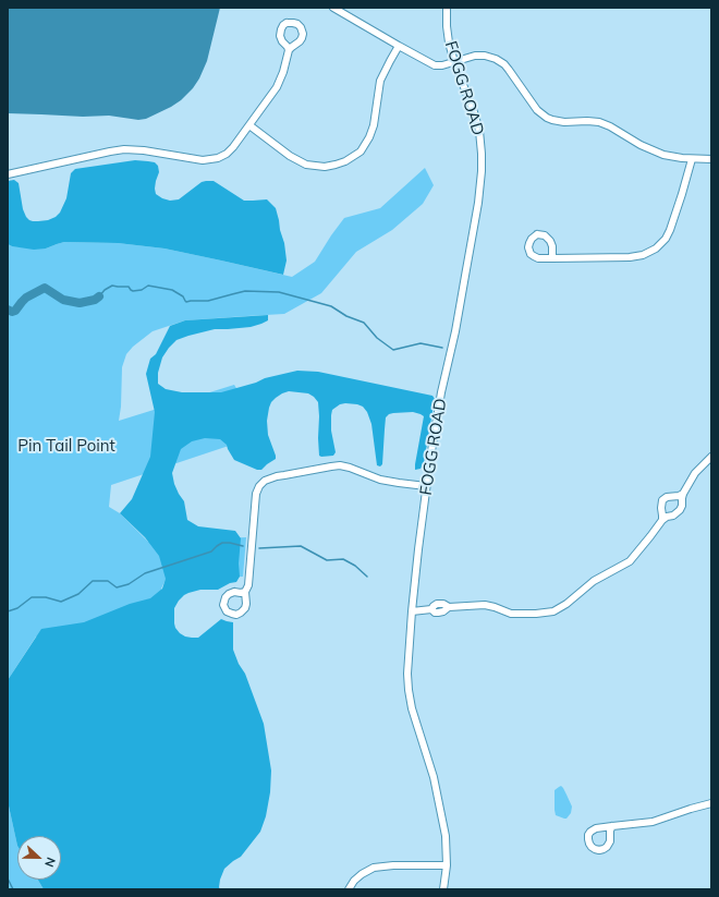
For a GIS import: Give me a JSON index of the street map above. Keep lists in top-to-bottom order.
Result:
{
  "streets": {
    "street": ["FOGG ROAD"]
  },
  "parks": ["Pin Tail Point"],
  "north": "right"
}
